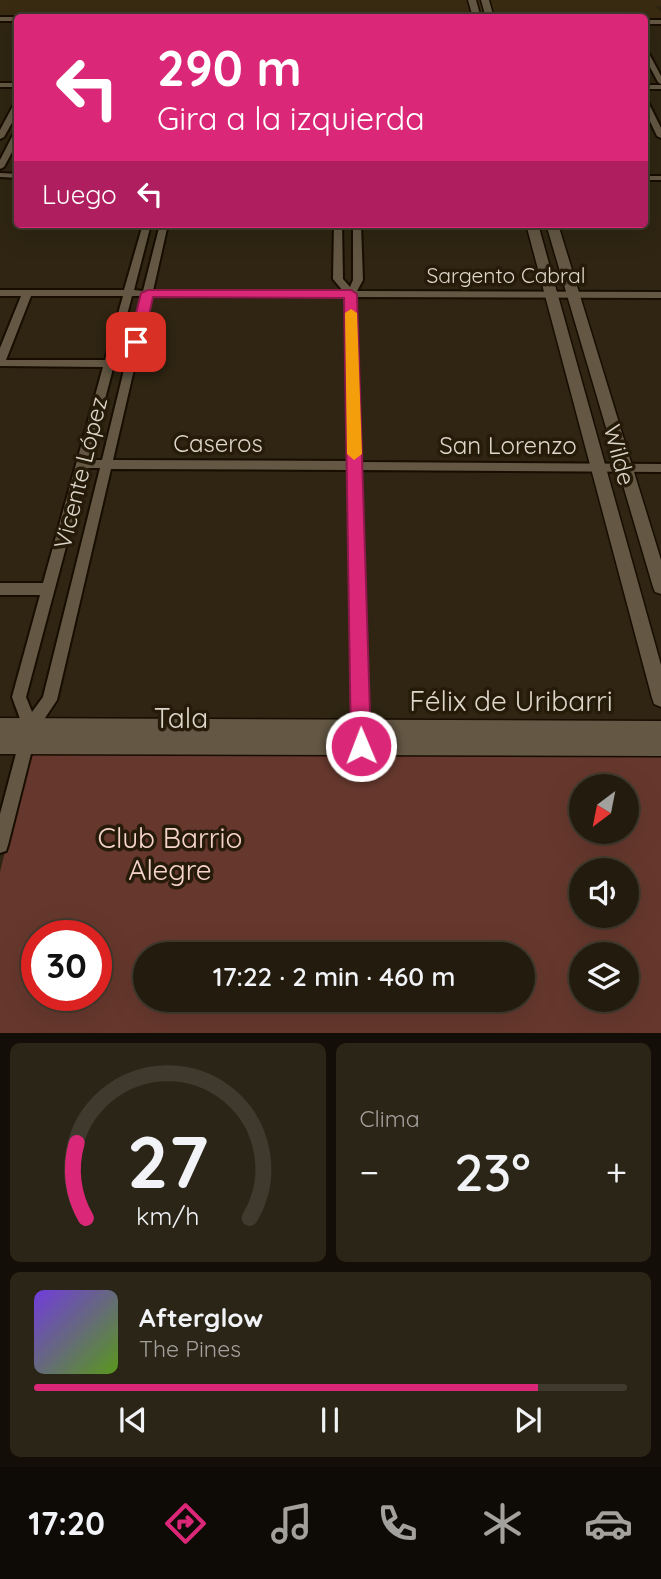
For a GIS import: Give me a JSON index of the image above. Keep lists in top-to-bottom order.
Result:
{
  "streets": {
    "street": [
      "Sargento Cabral",
      "Caseros",
      "San Lorenzo",
      "Wilde",
      "Vicente López",
      "Félix de Uribarri",
      "Tala"
    ]
  },
  "crossings": [
    ["Sargento Cabral", "Wilde"],
    ["Sargento Cabral", "Vicente López"],
    ["Caseros", "San Lorenzo"],
    ["Caseros", "Vicente López"],
    ["San Lorenzo", "Wilde"],
    ["Vicente López", "Tala"],
    ["Félix de Uribarri", "Tala"]
  ],
  "parks": ["Club Barrio Alegre"],
  "north": "bottom left",
  "page": {
    "turn": ["290 m", "Gira a la izquierda"],
    "then": "Luego",
    "limit": "30",
    "trip": "17:22 · 2 min · 460 m",
    "tile": "Clima",
    "heat": ["−", "23°", "+"],
    "song": ["Afterglow", "The Pines"],
    "tabs": "17:20",
    "gauge": ["27", "km/h"]
  }
}
